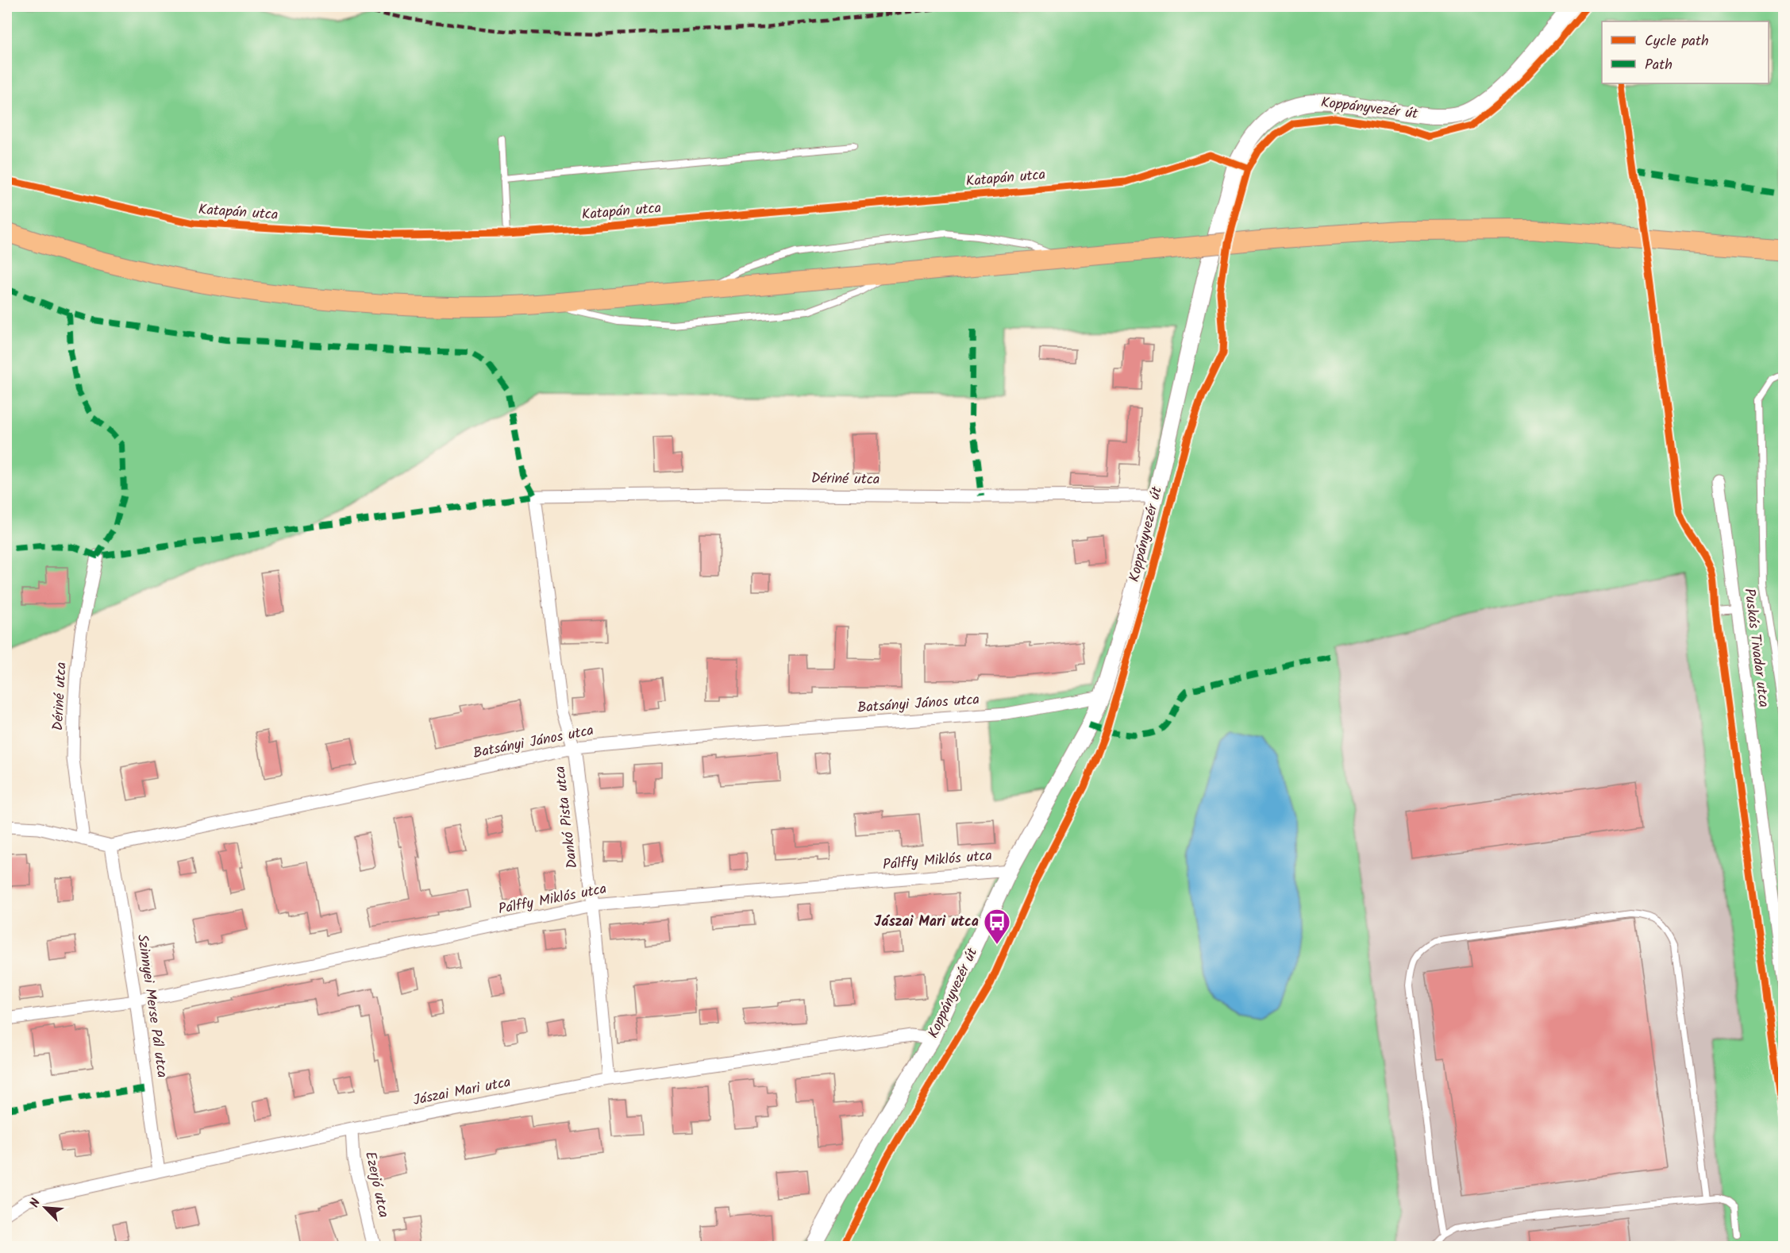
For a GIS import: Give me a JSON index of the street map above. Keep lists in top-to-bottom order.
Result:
{
  "streets": {
    "street": [
      "Koppányvezér út",
      "Dériné utca",
      "Puskás Tivadar utca",
      "Batsányi János utca",
      "Dankó Pista utca",
      "Pálffy Miklós utca",
      "Szinnyei Merse Pál utca",
      "Jászai Mari utca",
      "Ezerjó utca"
    ],
    "cycle path": ["Katapán utca"]
  },
  "crossings": [
    ["Koppányvezér út", "Dériné utca"],
    ["Koppányvezér út", "Batsányi János utca"],
    ["Koppányvezér út", "Pálffy Miklós utca"],
    ["Koppányvezér út", "Jászai Mari utca"],
    ["Dériné utca", "Batsányi János utca"],
    ["Dériné utca", "Dankó Pista utca"],
    ["Batsányi János utca", "Dankó Pista utca"],
    ["Batsányi János utca", "Szinnyei Merse Pál utca"],
    ["Dankó Pista utca", "Pálffy Miklós utca"],
    ["Dankó Pista utca", "Jászai Mari utca"],
    ["Pálffy Miklós utca", "Szinnyei Merse Pál utca"],
    ["Szinnyei Merse Pál utca", "Jászai Mari utca"],
    ["Jászai Mari utca", "Ezerjó utca"]
  ],
  "places": {
    "bus stop": ["Jászai Mari utca"]
  },
  "legend": ["Cycle path", "Path"],
  "north": "top left"
}
